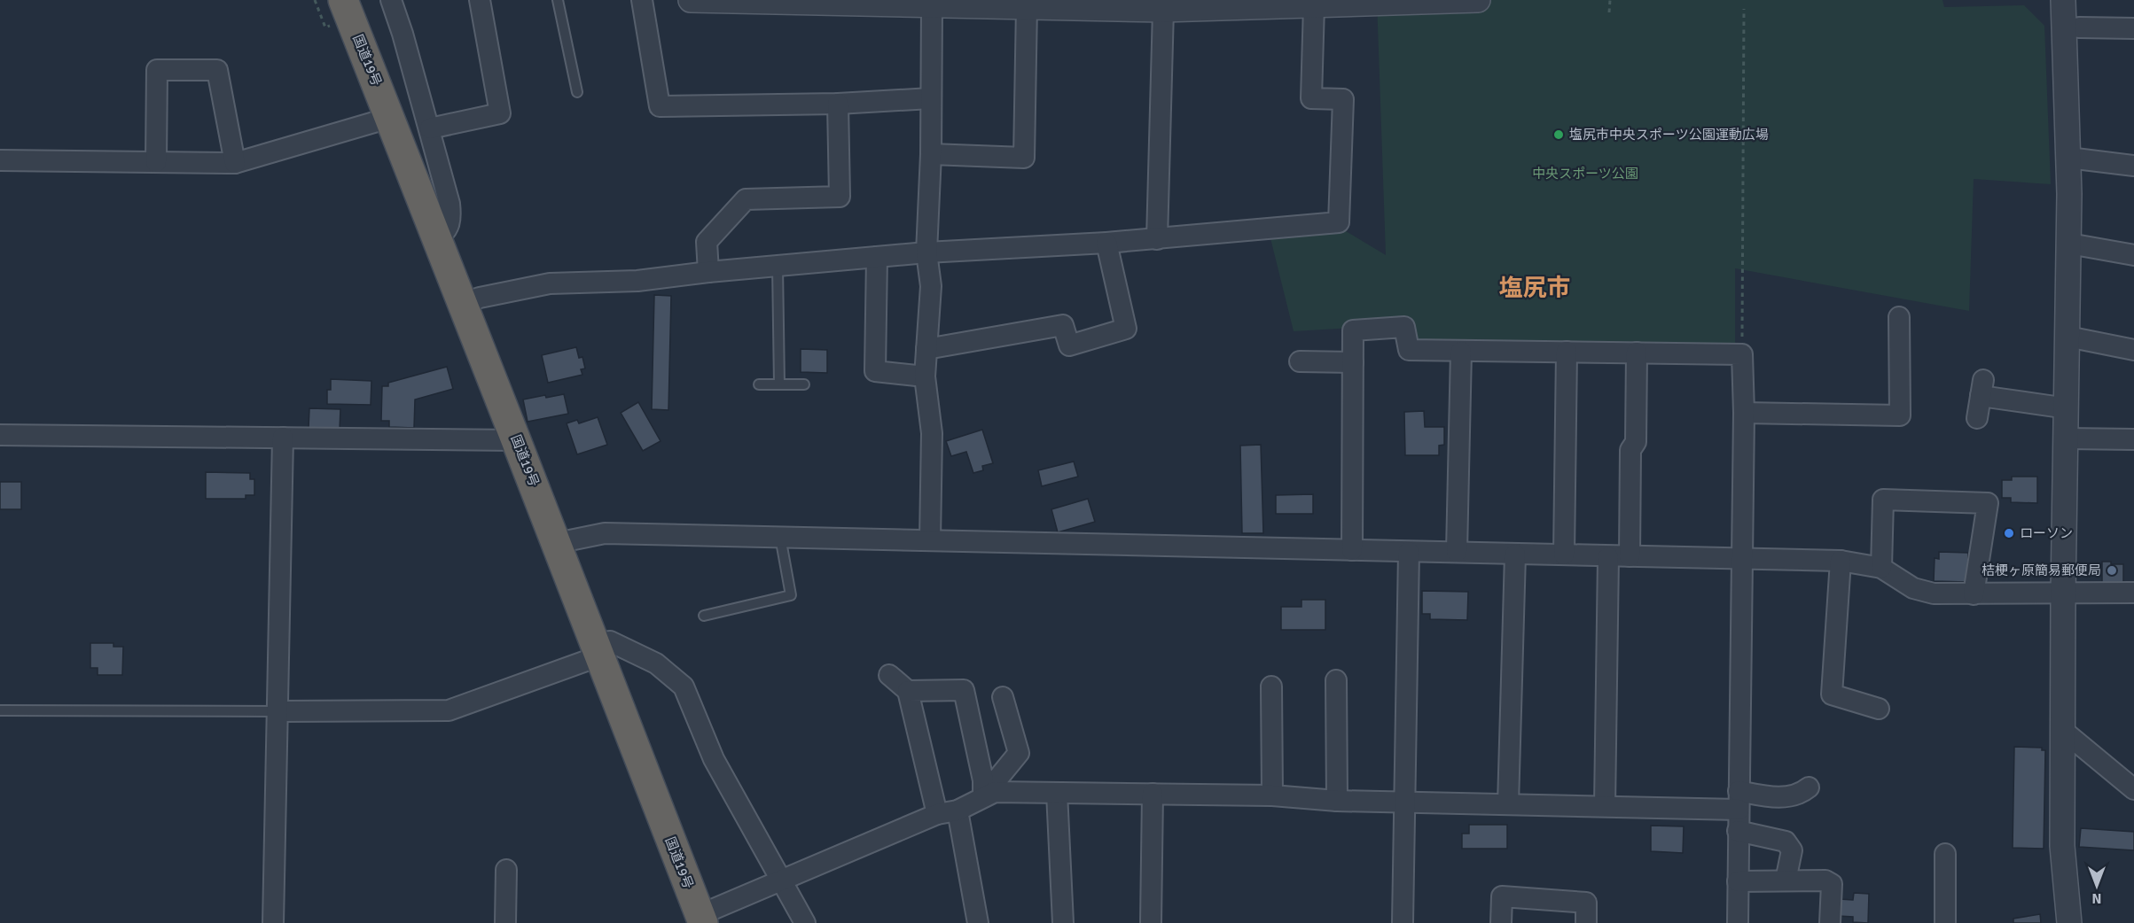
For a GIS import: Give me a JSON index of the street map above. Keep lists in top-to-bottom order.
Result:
{
  "streets": {
    "highway": ["国道19号"]
  },
  "districts": ["塩尻市"],
  "parks": ["中央スポーツ公園"],
  "places": ["塩尻市中央スポーツ公園運動広場", "ローソン", "桔梗ヶ原簡易郵便局"],
  "north": "bottom"
}
